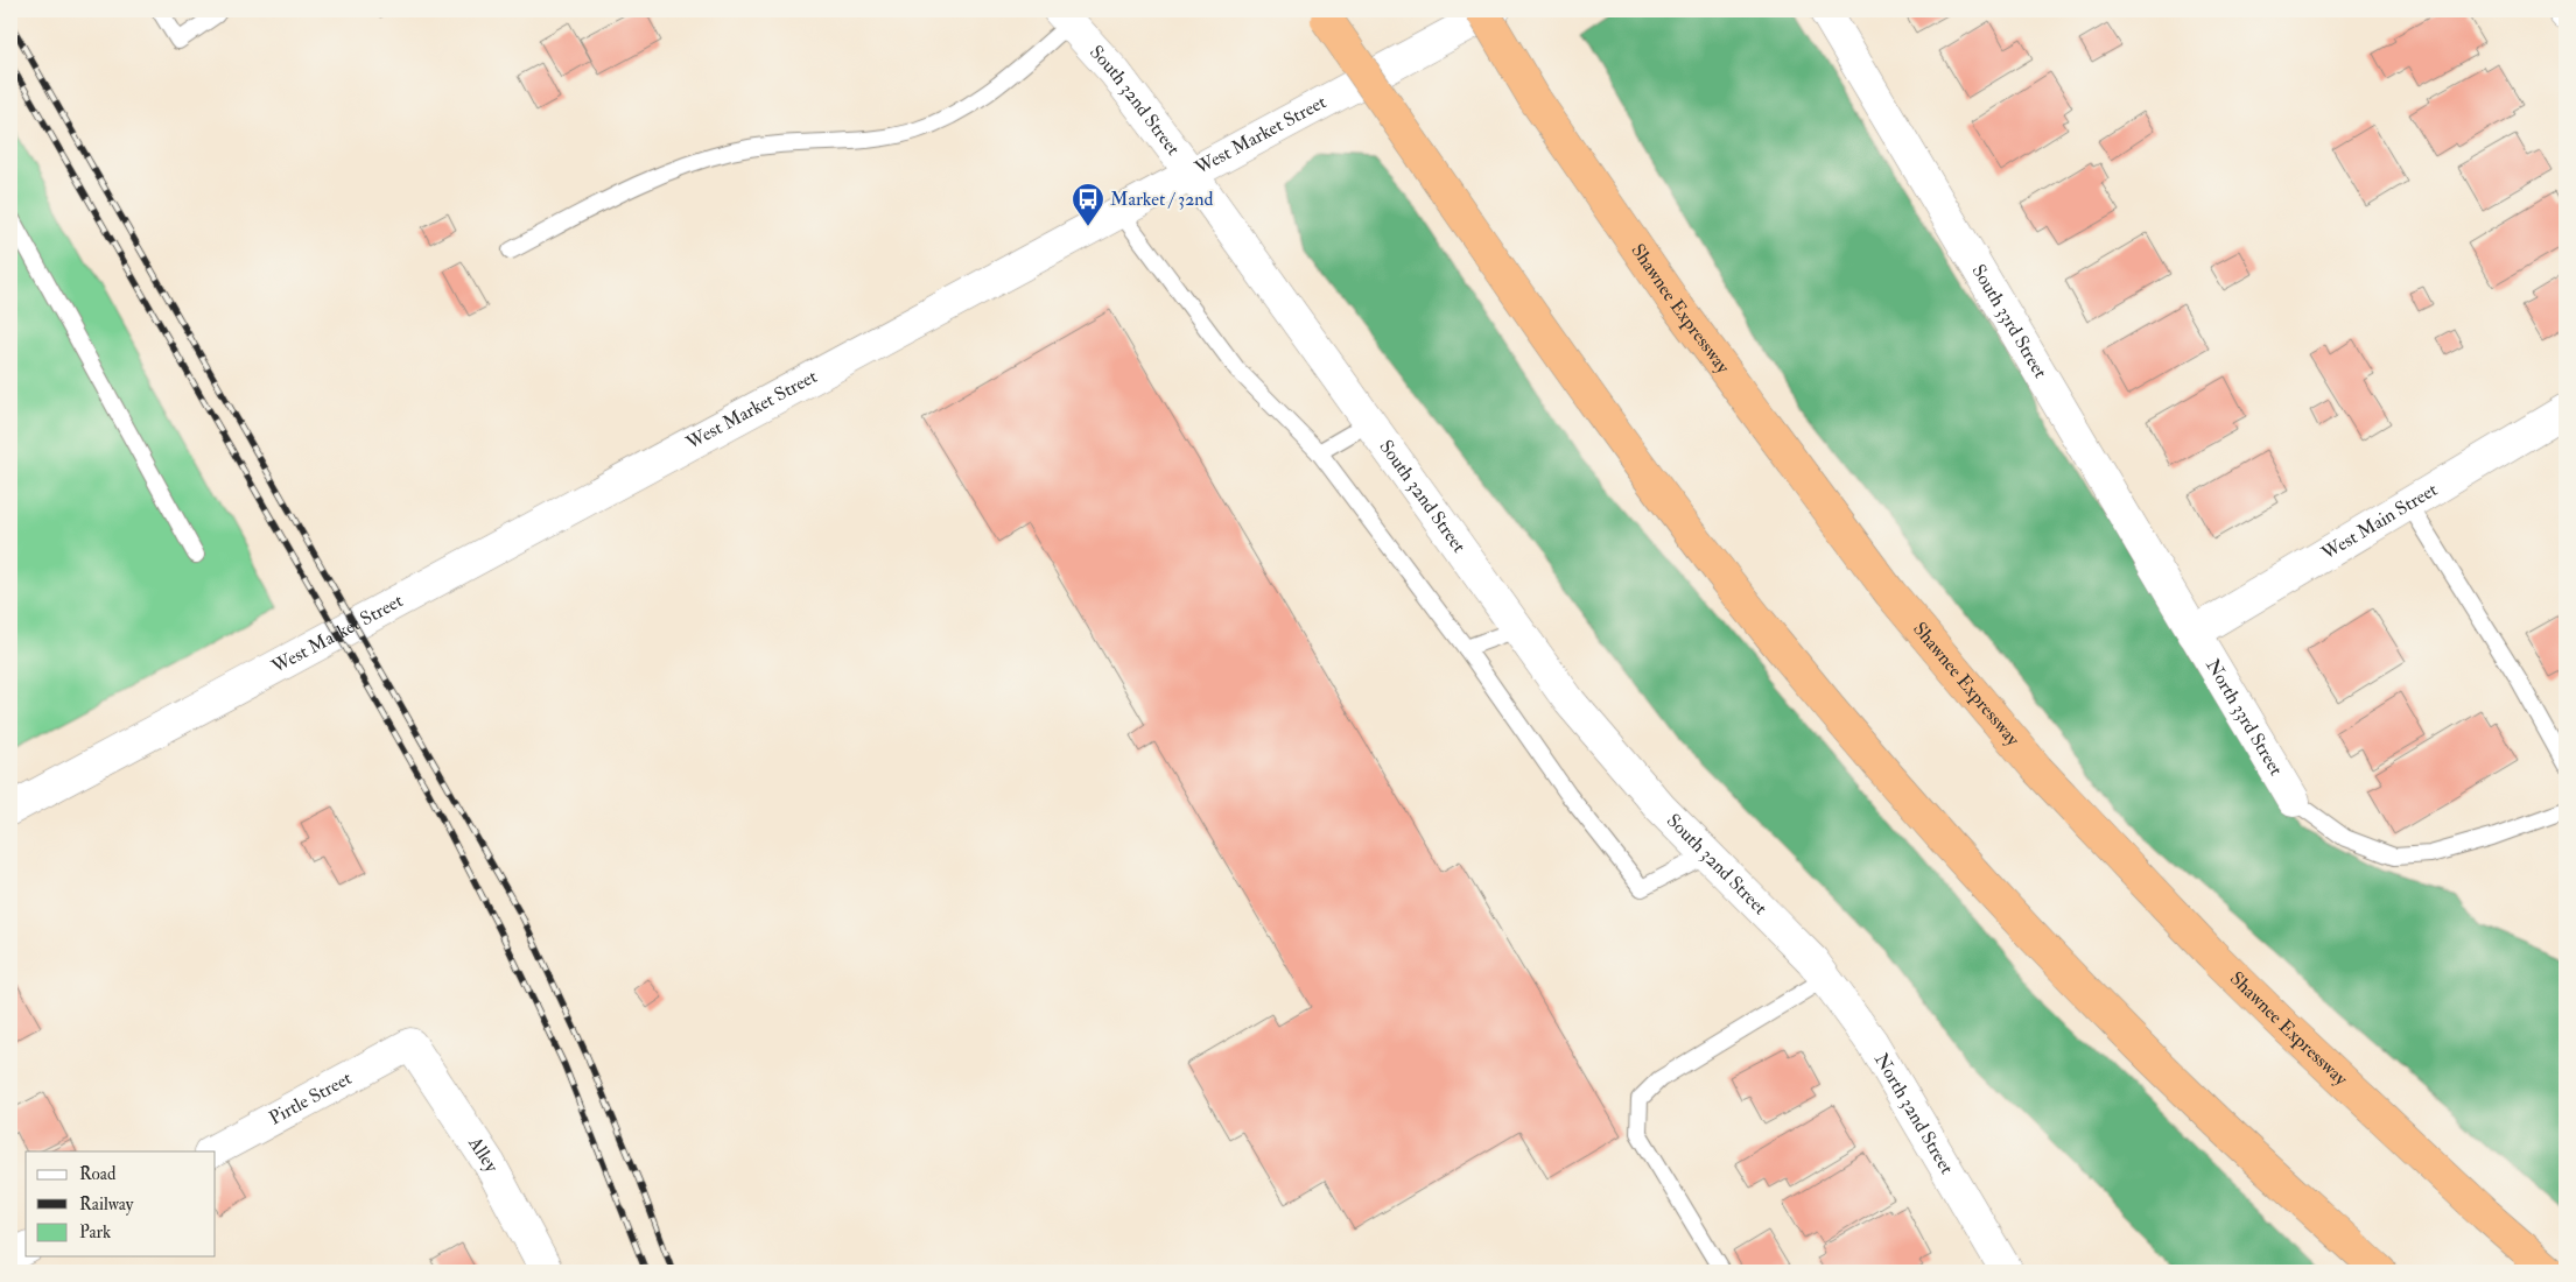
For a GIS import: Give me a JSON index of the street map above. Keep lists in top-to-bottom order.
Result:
{
  "streets": {
    "highway": ["Shawnee Expressway"],
    "street": [
      "South 32nd Street",
      "West Market Street",
      "South 33rd Street",
      "West Main Street",
      "North 33rd Street",
      "Pirtle Street",
      "North 32nd Street",
      "Alley"
    ]
  },
  "crossings": [
    ["South 32nd Street", "West Market Street"],
    ["South 32nd Street", "North 32nd Street"],
    ["South 33rd Street", "West Main Street"],
    ["South 33rd Street", "North 33rd Street"],
    ["West Main Street", "North 33rd Street"],
    ["Pirtle Street", "Alley"]
  ],
  "places": {
    "bus stop": ["Market / 32nd"]
  },
  "legend": ["Road", "Railway", "Park"]
}
